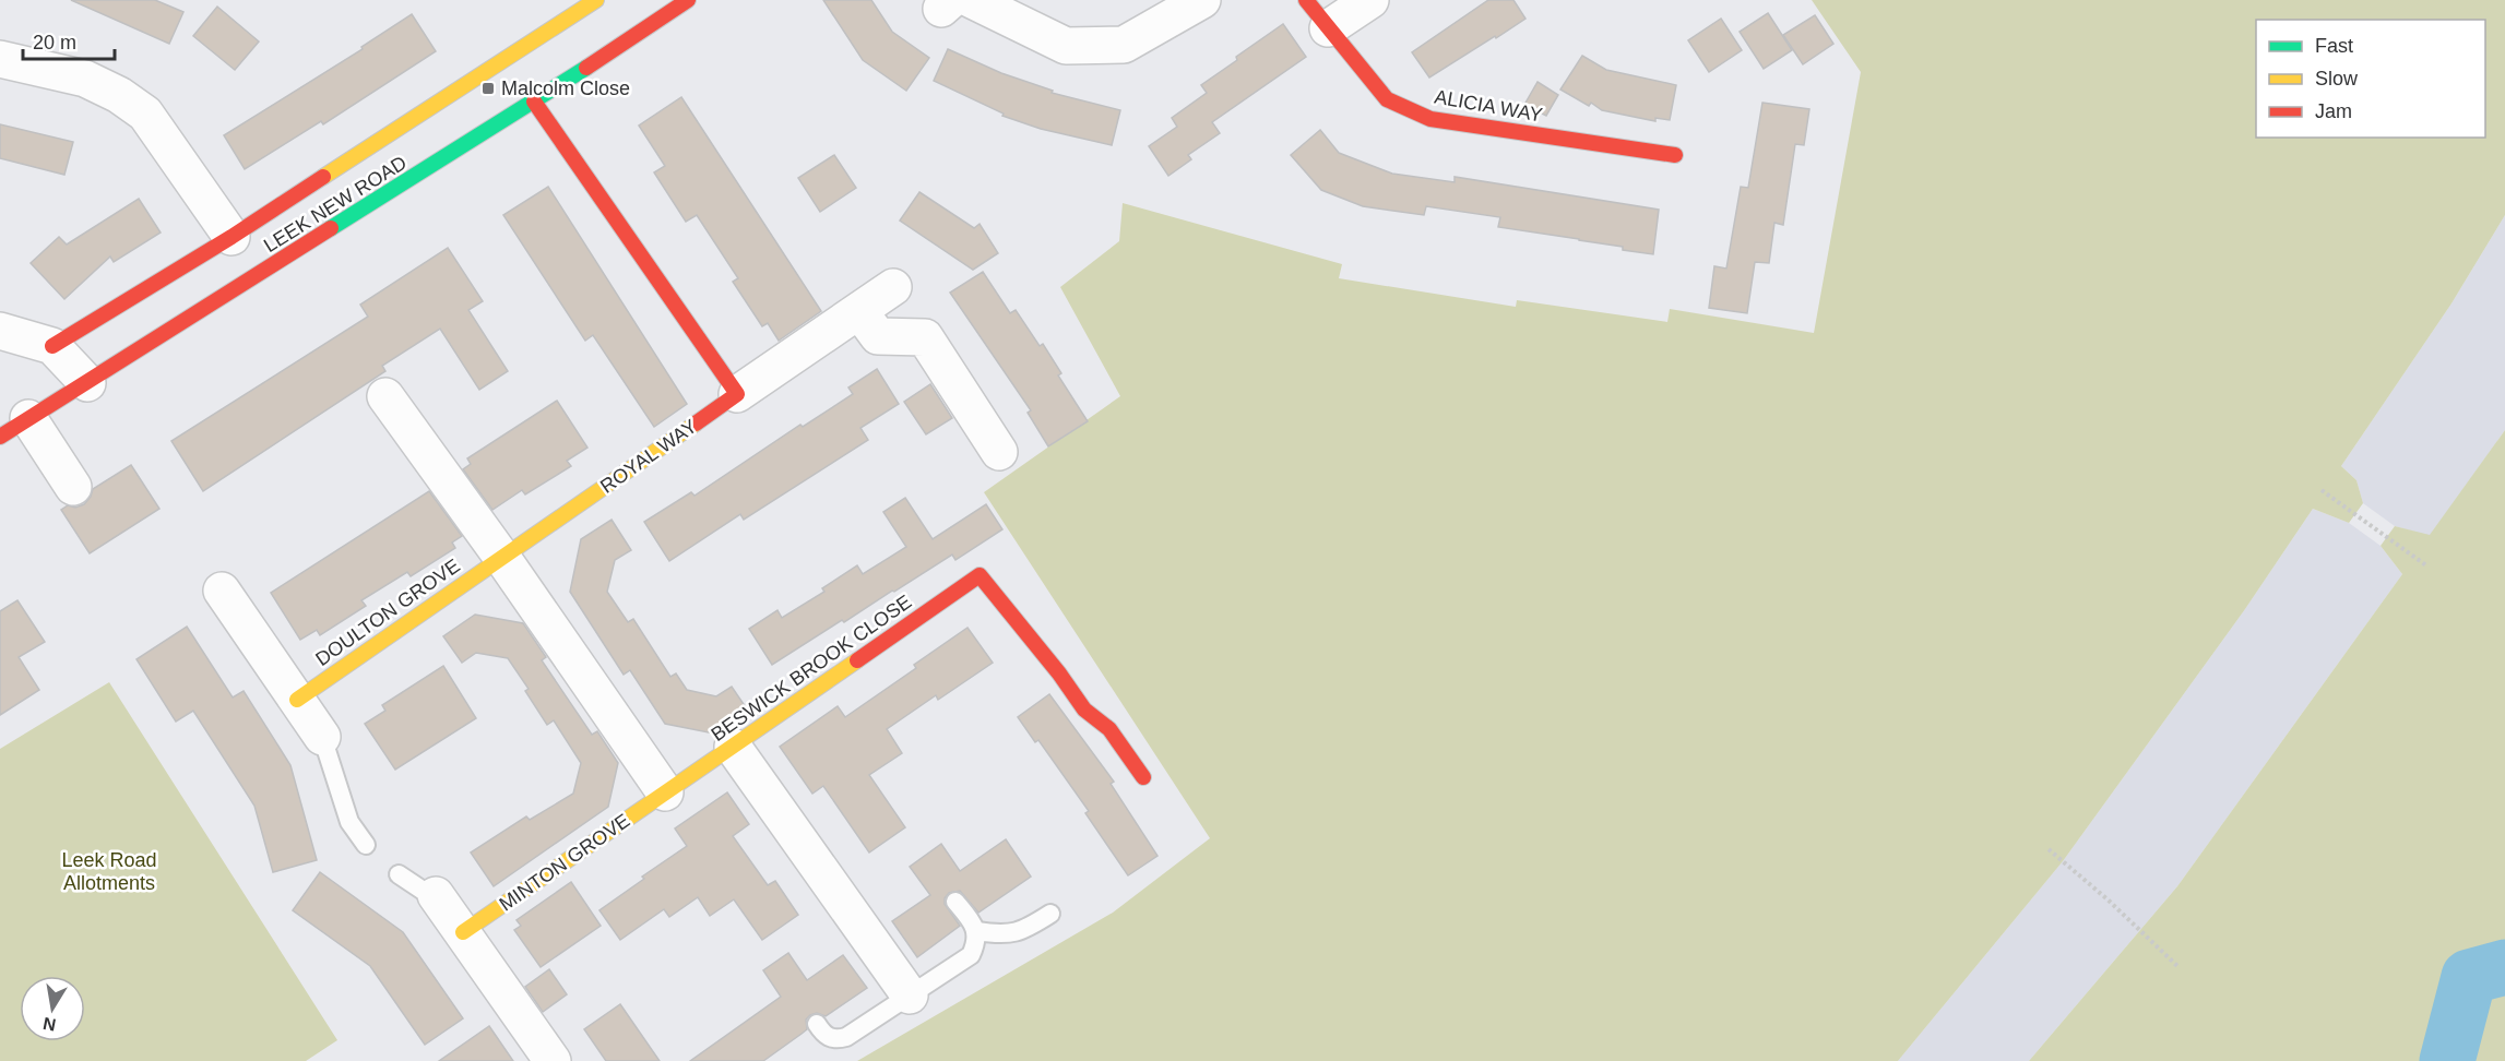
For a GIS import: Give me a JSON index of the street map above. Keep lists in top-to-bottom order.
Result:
{
  "streets": {
    "main road": [
      "ALICIA WAY",
      "LEEK NEW ROAD",
      "ROYAL WAY",
      "DOULTON GROVE",
      "BESWICK BROOK CLOSE",
      "MINTON GROVE"
    ]
  },
  "crossings": [
    ["ROYAL WAY", "DOULTON GROVE"],
    ["BESWICK BROOK CLOSE", "MINTON GROVE"]
  ],
  "parks": ["Leek Road Allotments"],
  "places": {
    "transit": ["Malcolm Close"]
  },
  "legend": ["Fast", "Slow", "Jam"],
  "scale_bar": "20 m",
  "north": "bottom"
}
